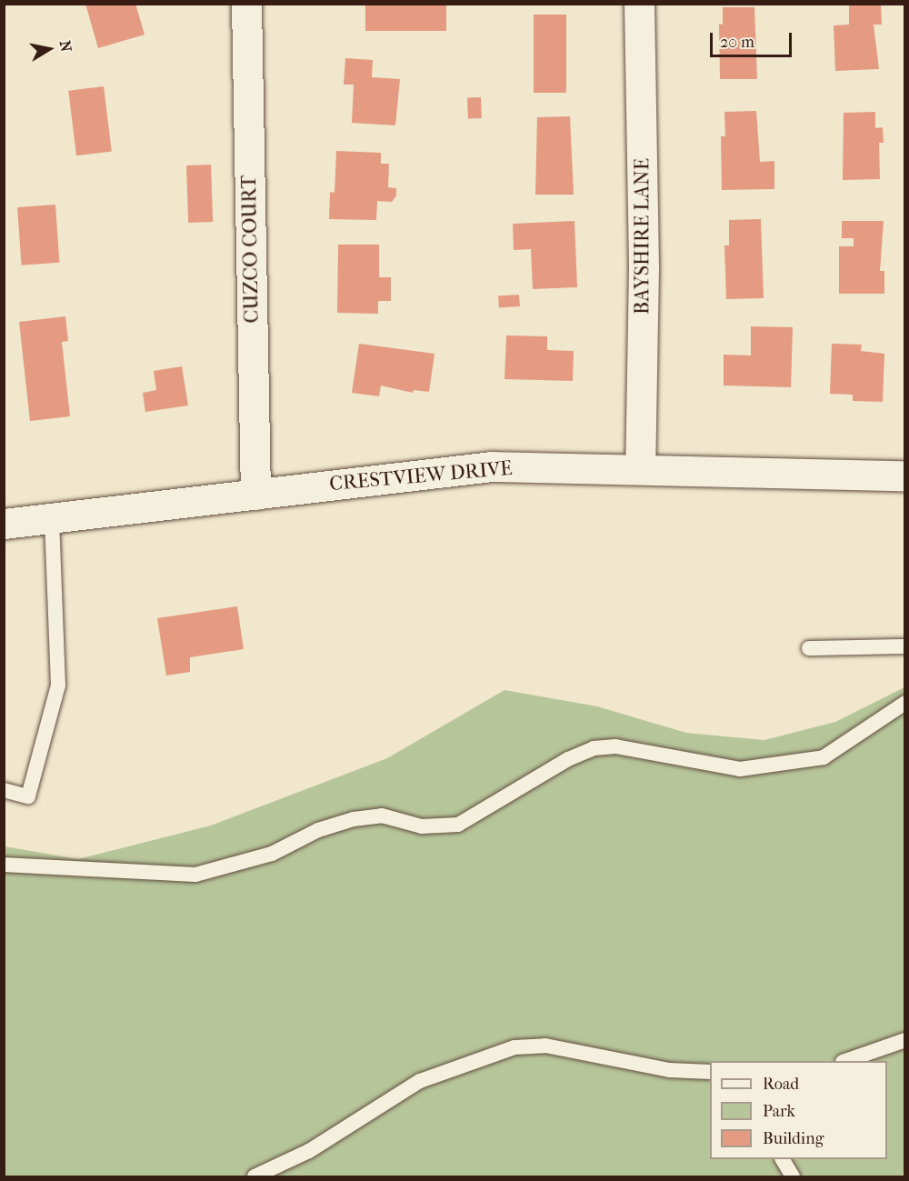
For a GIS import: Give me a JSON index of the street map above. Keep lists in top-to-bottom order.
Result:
{
  "streets": {
    "street": ["BAYSHIRE LANE", "CUZCO COURT", "CRESTVIEW DRIVE"]
  },
  "crossings": [
    ["BAYSHIRE LANE", "CRESTVIEW DRIVE"],
    ["CUZCO COURT", "CRESTVIEW DRIVE"]
  ],
  "legend": ["Road", "Park", "Building"],
  "scale_bar": "20 m",
  "north": "right"
}
